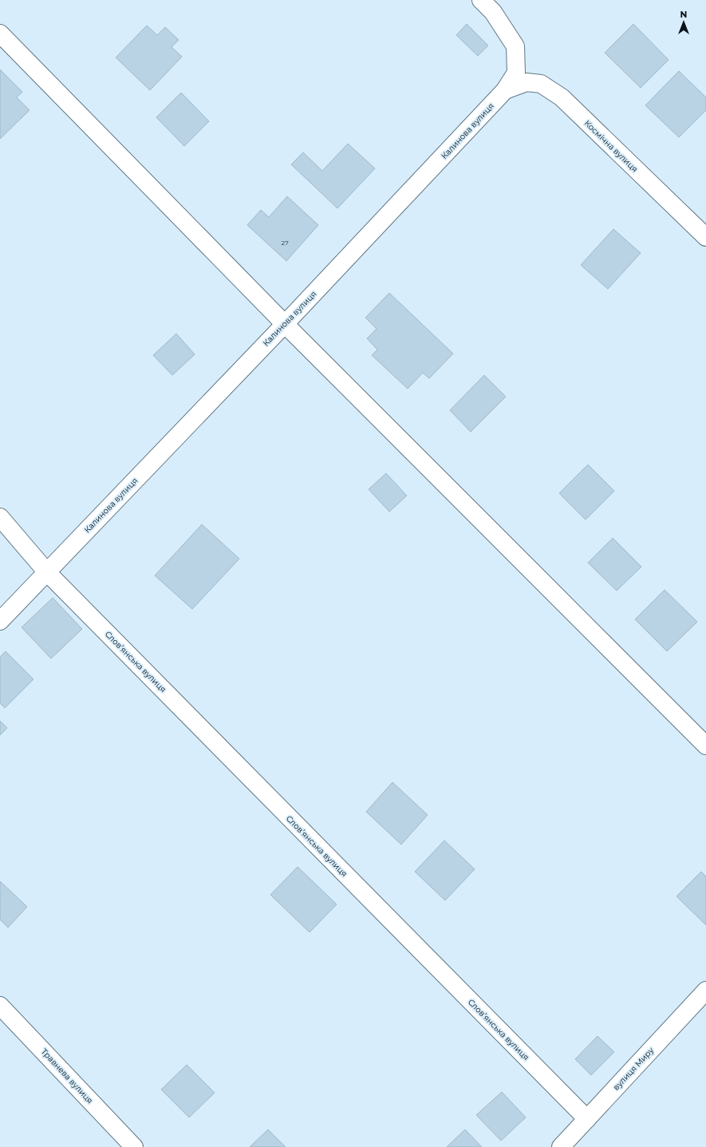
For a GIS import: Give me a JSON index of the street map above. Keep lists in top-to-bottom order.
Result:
{
  "streets": {
    "street": [
      "Калинова вулиця",
      "Космічна вулиця",
      "Словʼянська вулиця",
      "вулиця Миру",
      "Травнева вулиця"
    ]
  },
  "crossings": [
    ["Калинова вулиця", "Космічна вулиця"],
    ["Калинова вулиця", "Словʼянська вулиця"],
    ["Словʼянська вулиця", "вулиця Миру"]
  ],
  "house_numbers": ["27"],
  "north": "top"
}
